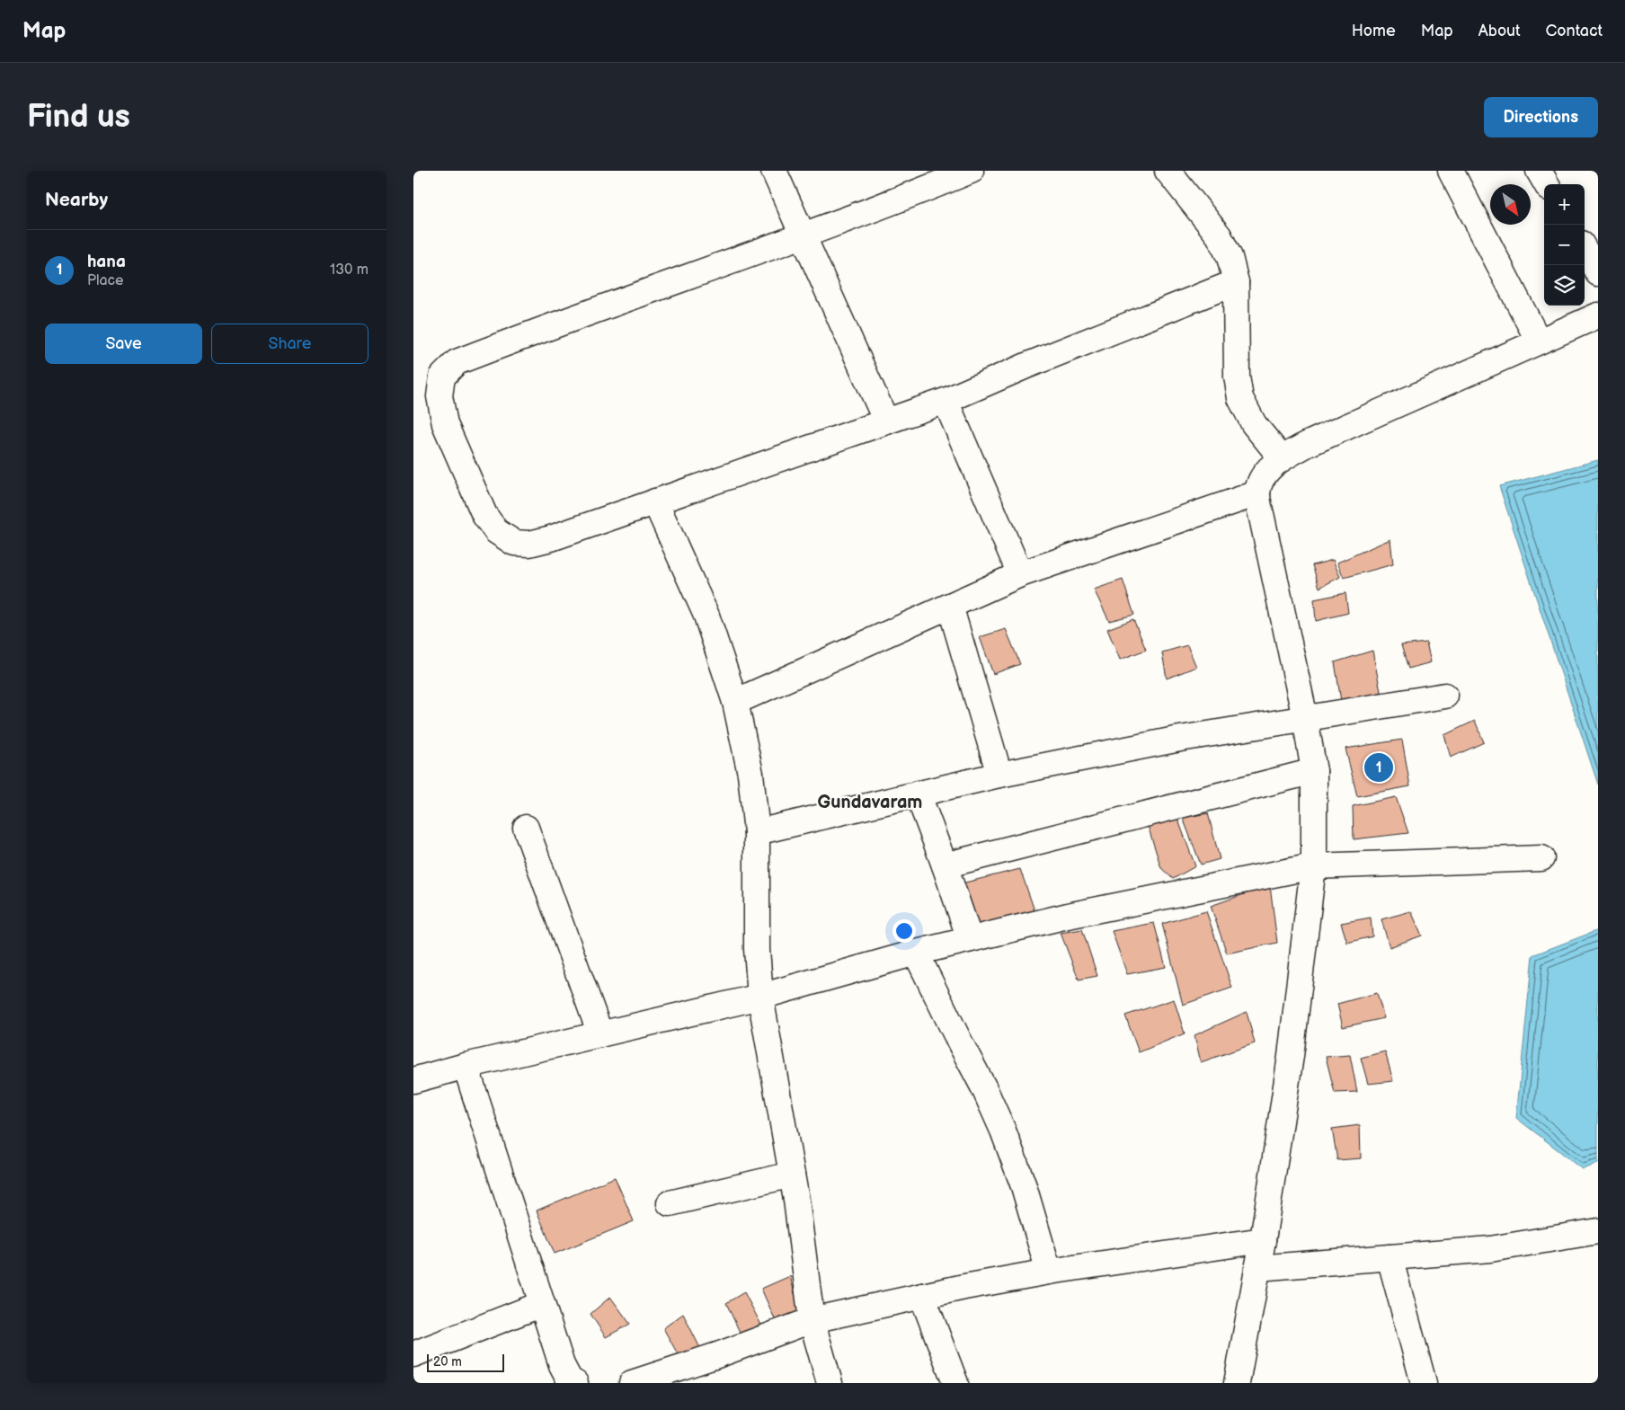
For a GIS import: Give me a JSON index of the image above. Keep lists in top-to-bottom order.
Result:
{
  "districts": ["Gundavaram"],
  "scale_bar": "20 m",
  "north": "bottom right",
  "page": {
    "header": "Map",
    "nav": [
      "Home",
      "Map",
      "About",
      "Contact"
    ],
    "buttons": [
      "Directions",
      ["Save", "Share"]
    ],
    "title": "Find us",
    "heading": "Nearby",
    "map_buttons": ["+", "−"],
    "list": [
      {
        "mark": "1",
        "name": "hana",
        "note": "Place",
        "value": "130 m"
      }
    ],
    "pins": "1",
    "scale": "20 m"
  }
}
